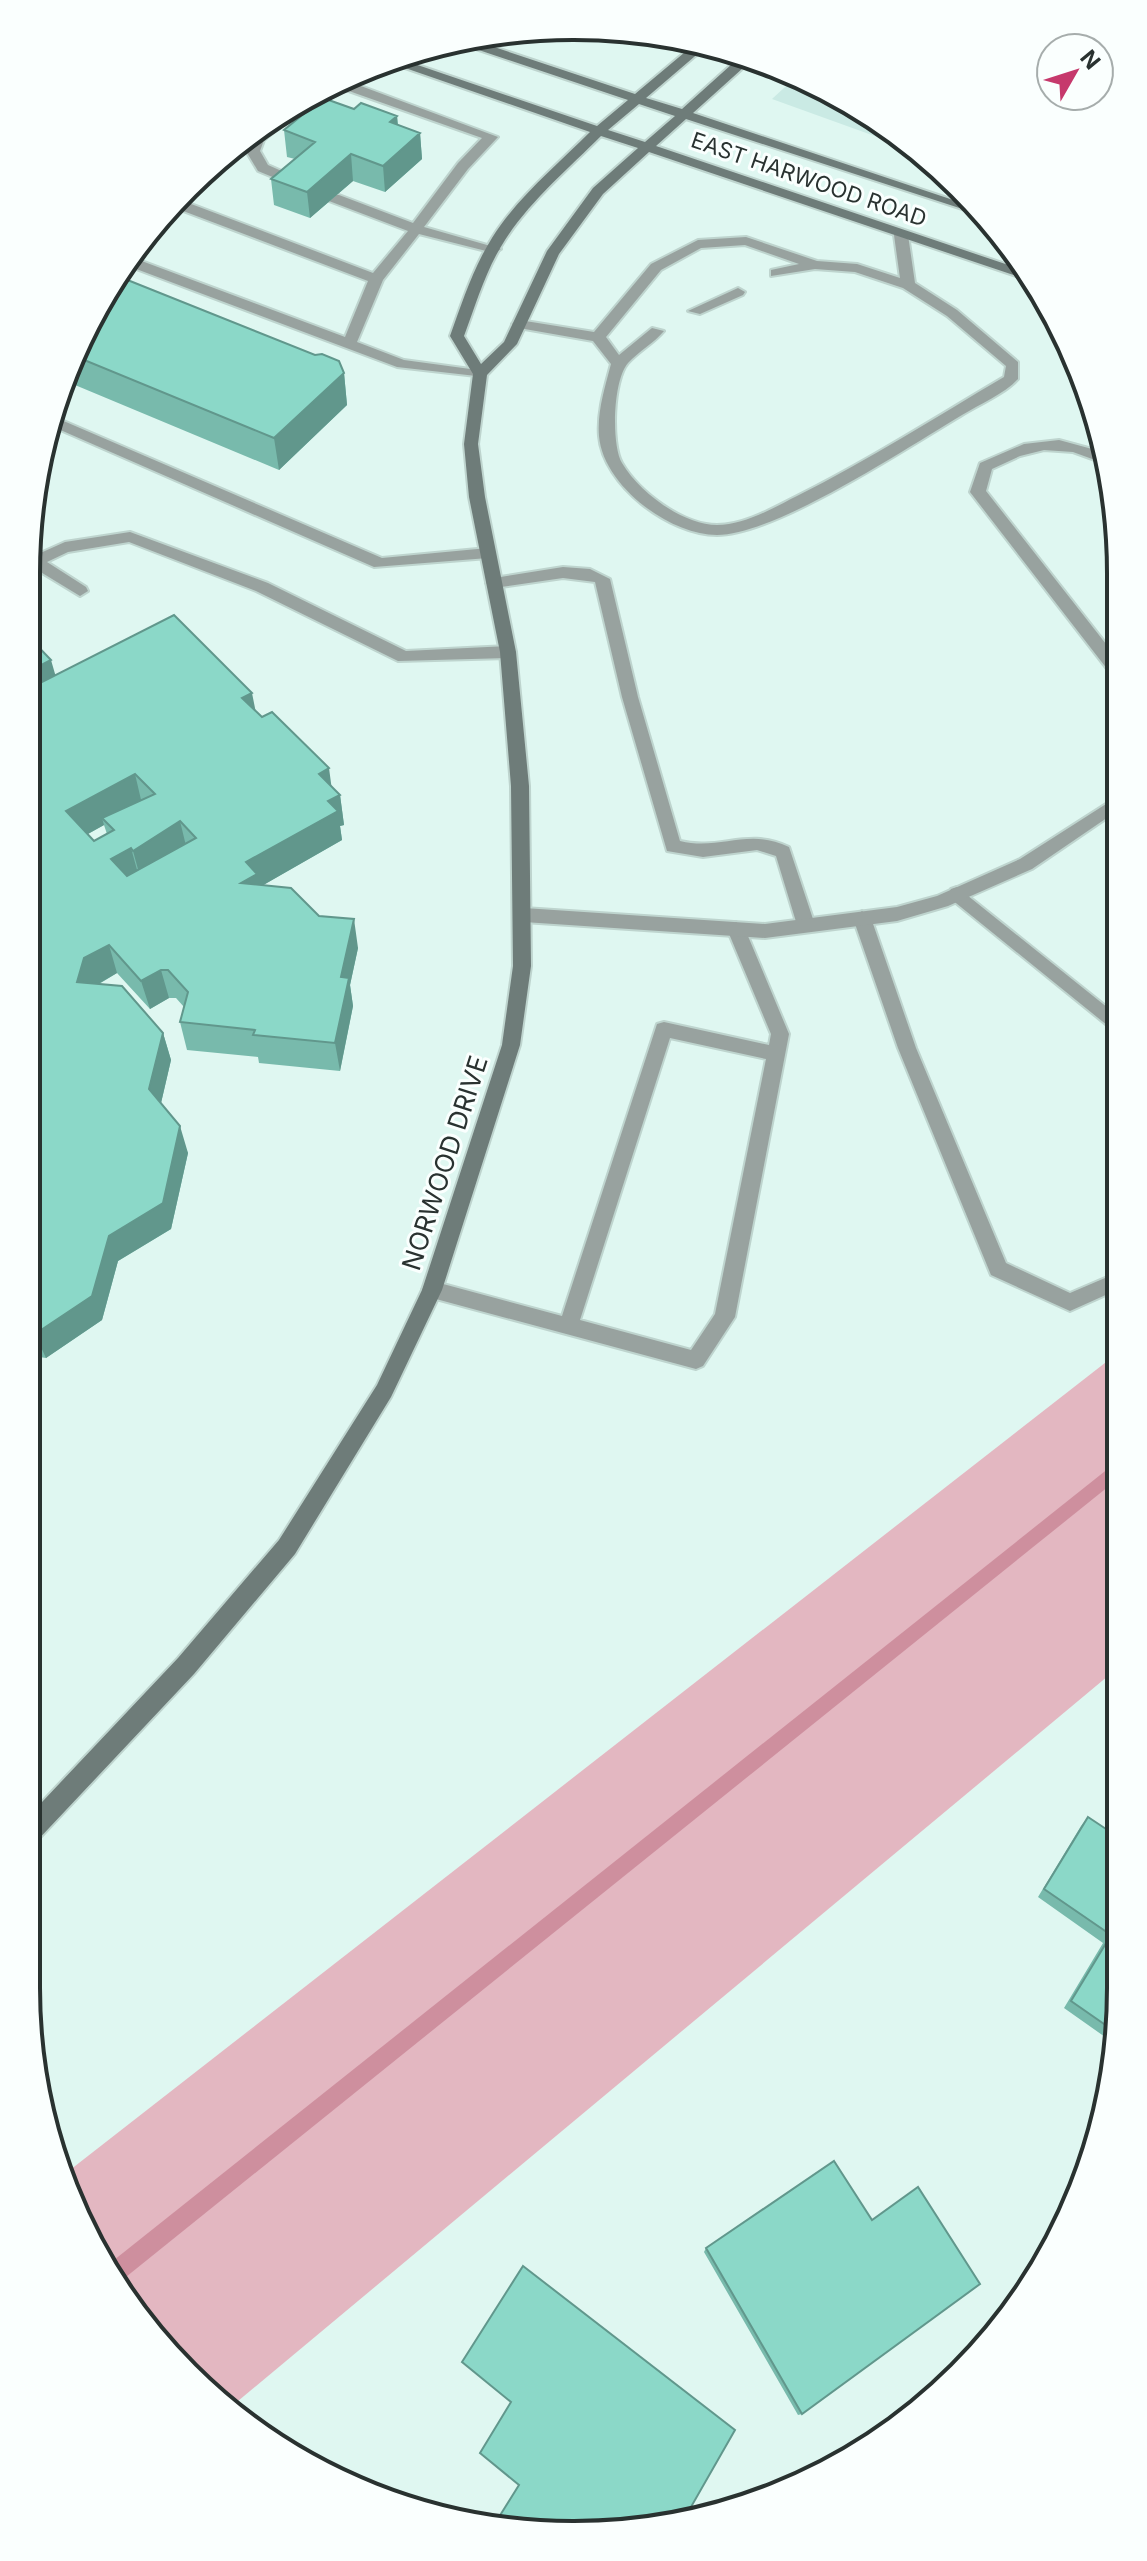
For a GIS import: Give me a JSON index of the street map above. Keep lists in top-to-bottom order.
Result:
{
  "streets": {
    "main road": ["EAST HARWOOD ROAD", "NORWOOD DRIVE"]
  },
  "north": "top right"
}
